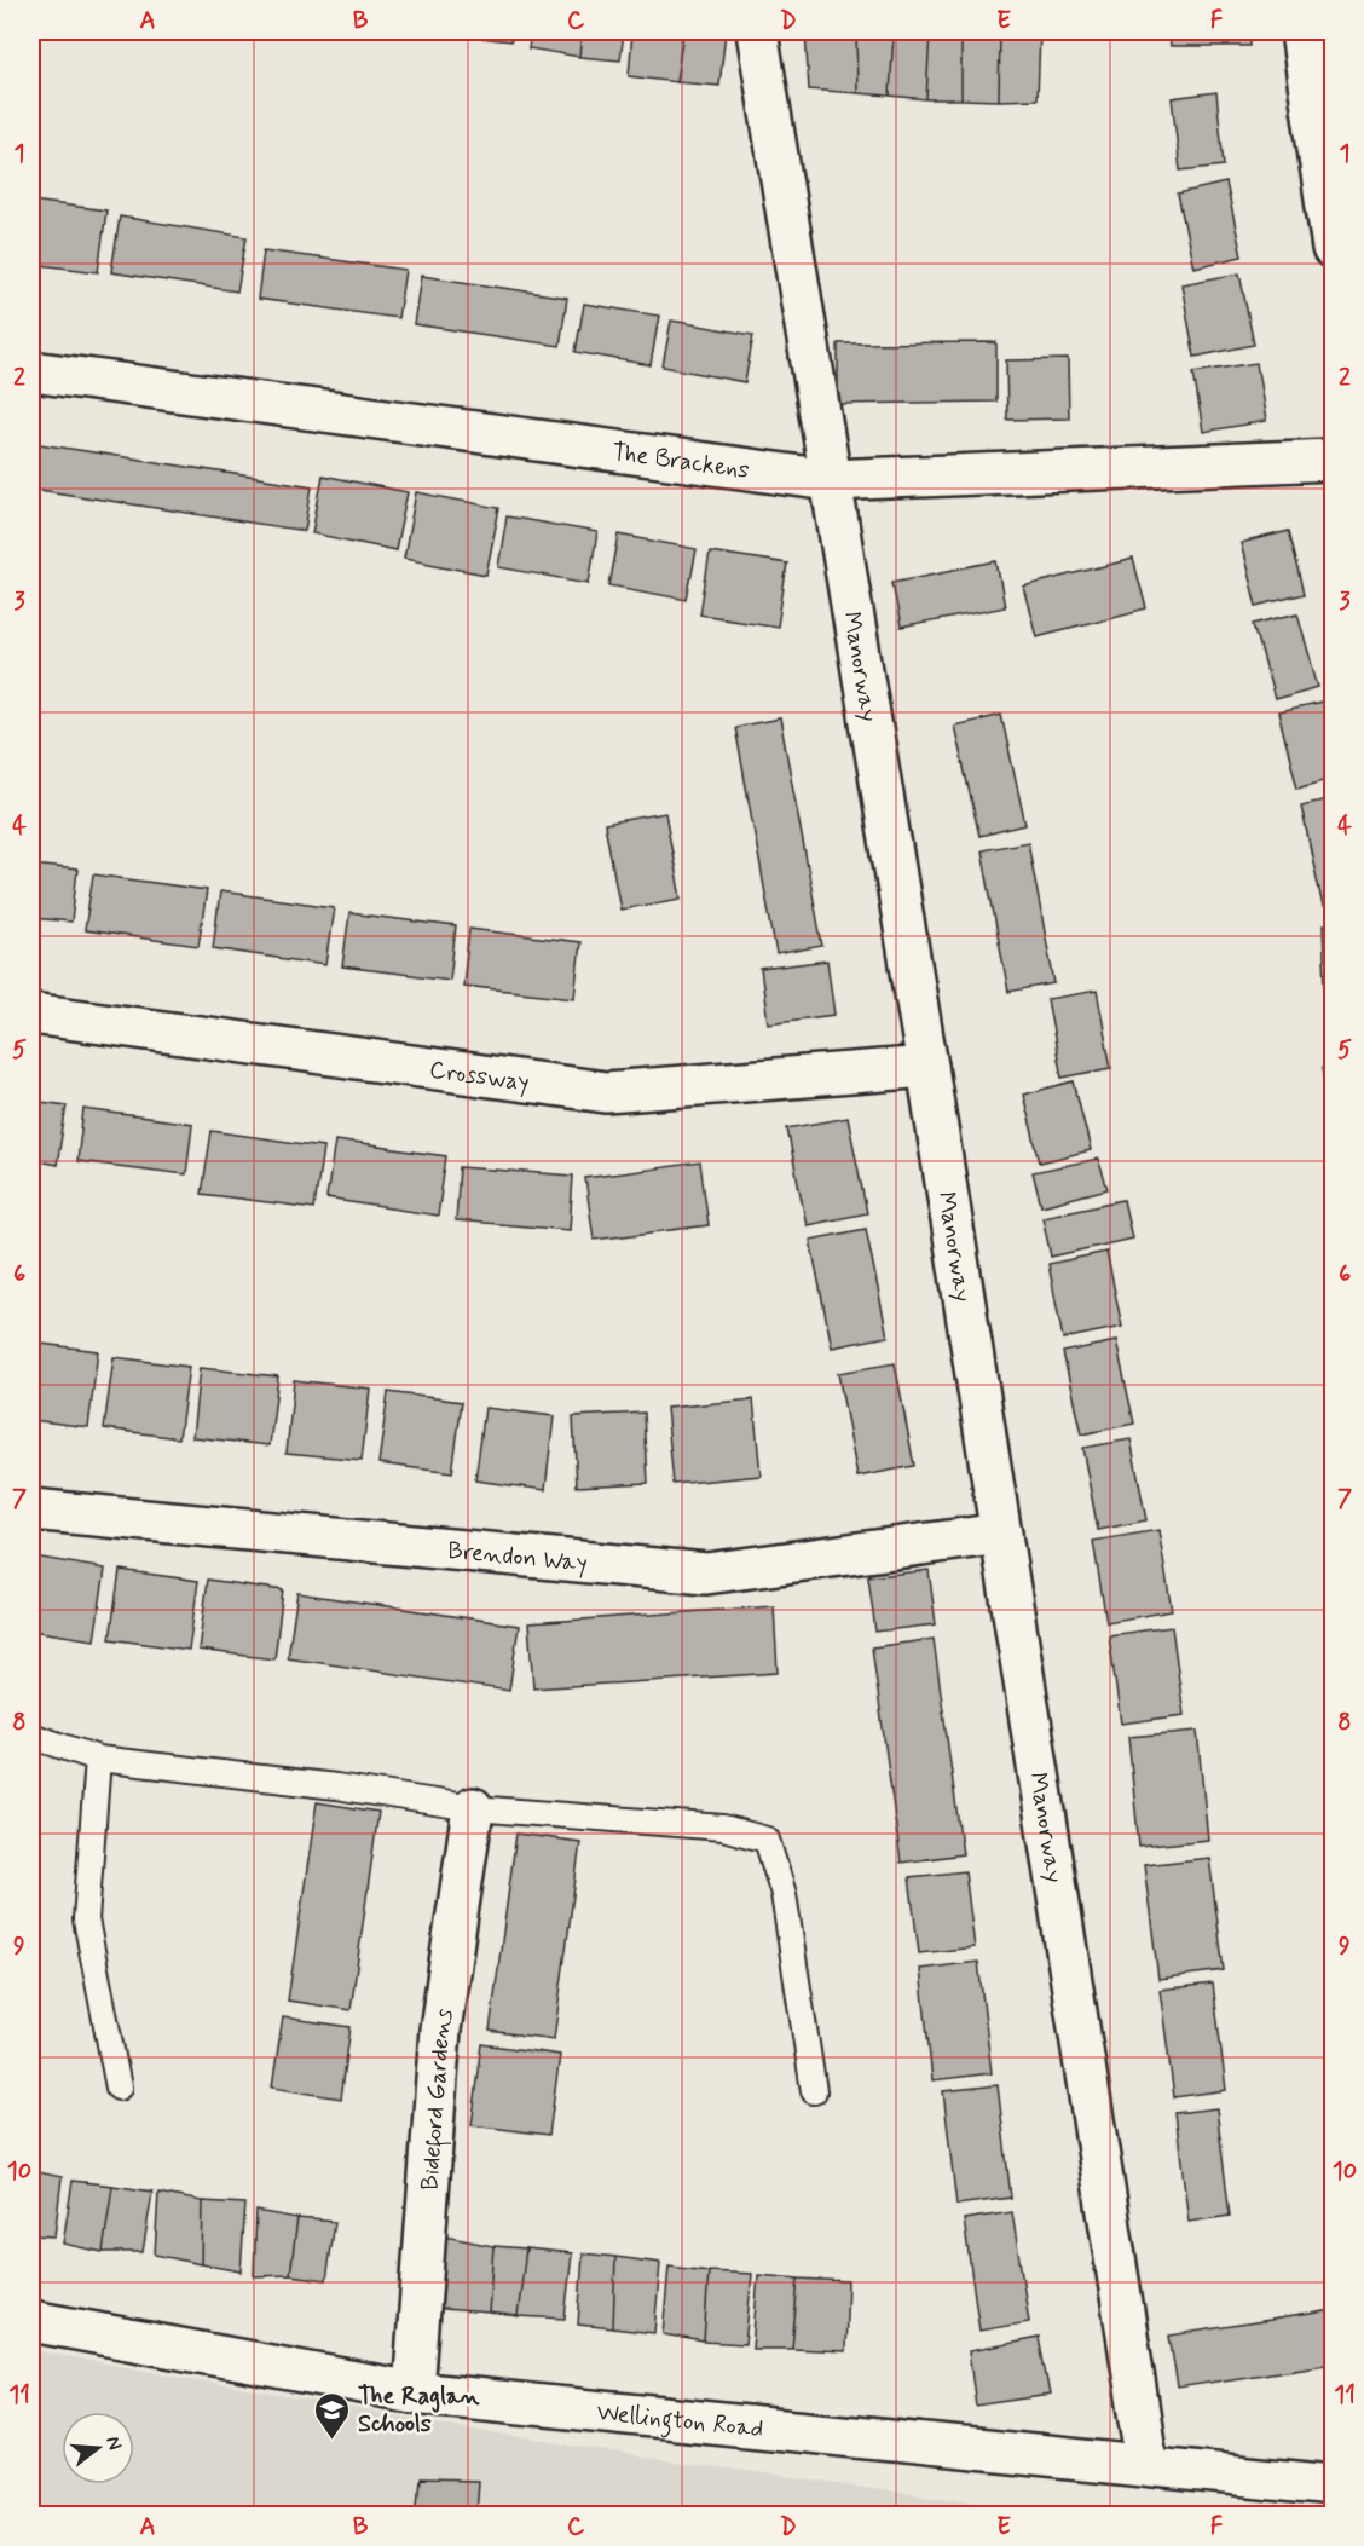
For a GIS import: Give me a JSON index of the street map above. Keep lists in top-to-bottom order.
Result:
{
  "streets": {
    "street": [
      "The Brackens",
      "Manorway",
      "Crossway",
      "Brendon Way",
      "Bideford Gardens",
      "Wellington Road"
    ]
  },
  "crossings": [
    ["The Brackens", "Manorway"],
    ["Manorway", "Crossway"],
    ["Manorway", "Brendon Way"],
    ["Manorway", "Wellington Road"],
    ["Bideford Gardens", "Wellington Road"]
  ],
  "places": {
    "school or university": ["The Raglan Schools"]
  },
  "north": "right",
  "grid": {
    "columns": [
      "A",
      "B",
      "C",
      "D",
      "E",
      "F"
    ],
    "rows": [
      "1",
      "2",
      "3",
      "4",
      "5",
      "6",
      "7",
      "8",
      "9",
      "10",
      "11"
    ]
  }
}
